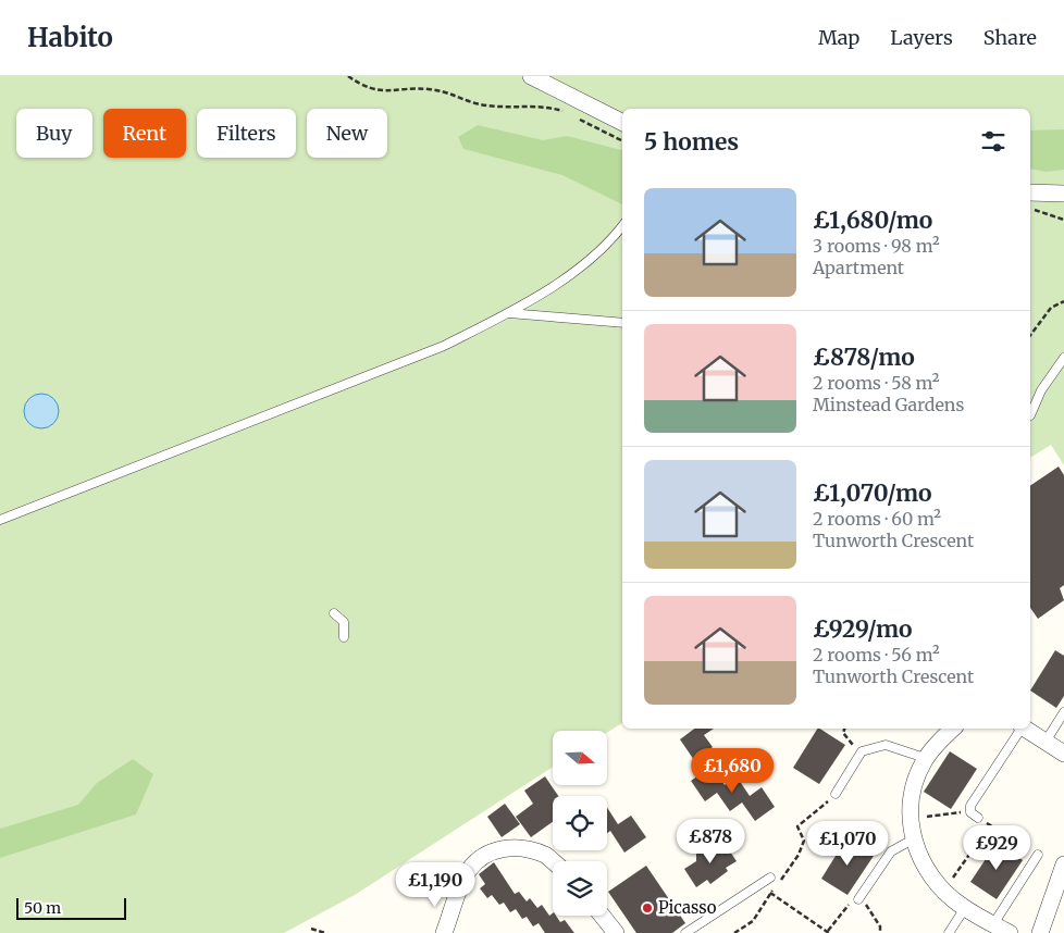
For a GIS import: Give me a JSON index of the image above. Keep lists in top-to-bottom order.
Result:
{
  "places": ["Picasso"],
  "scale_bar": "50 m",
  "north": "right",
  "page": {
    "header": "Habito",
    "nav": ["Map", "Layers", "Share"],
    "chip": [
      "Buy",
      "Rent",
      "Filters",
      "New"
    ],
    "heading": "5 homes",
    "list": [
      {
        "name": "£1,680/mo",
        "note": "3 rooms · 98 m² · Apartment"
      },
      {
        "name": "£878/mo",
        "note": "2 rooms · 58 m² · Minstead Gardens"
      },
      {
        "name": "£1,070/mo",
        "note": "2 rooms · 60 m² · Tunworth Crescent"
      },
      {
        "name": "£929/mo",
        "note": "2 rooms · 56 m² · Tunworth Crescent"
      }
    ],
    "price": [
      "£1,680",
      "£878",
      "£1,070",
      "£929",
      "£1,190"
    ],
    "scale": "50 m"
  }
}
